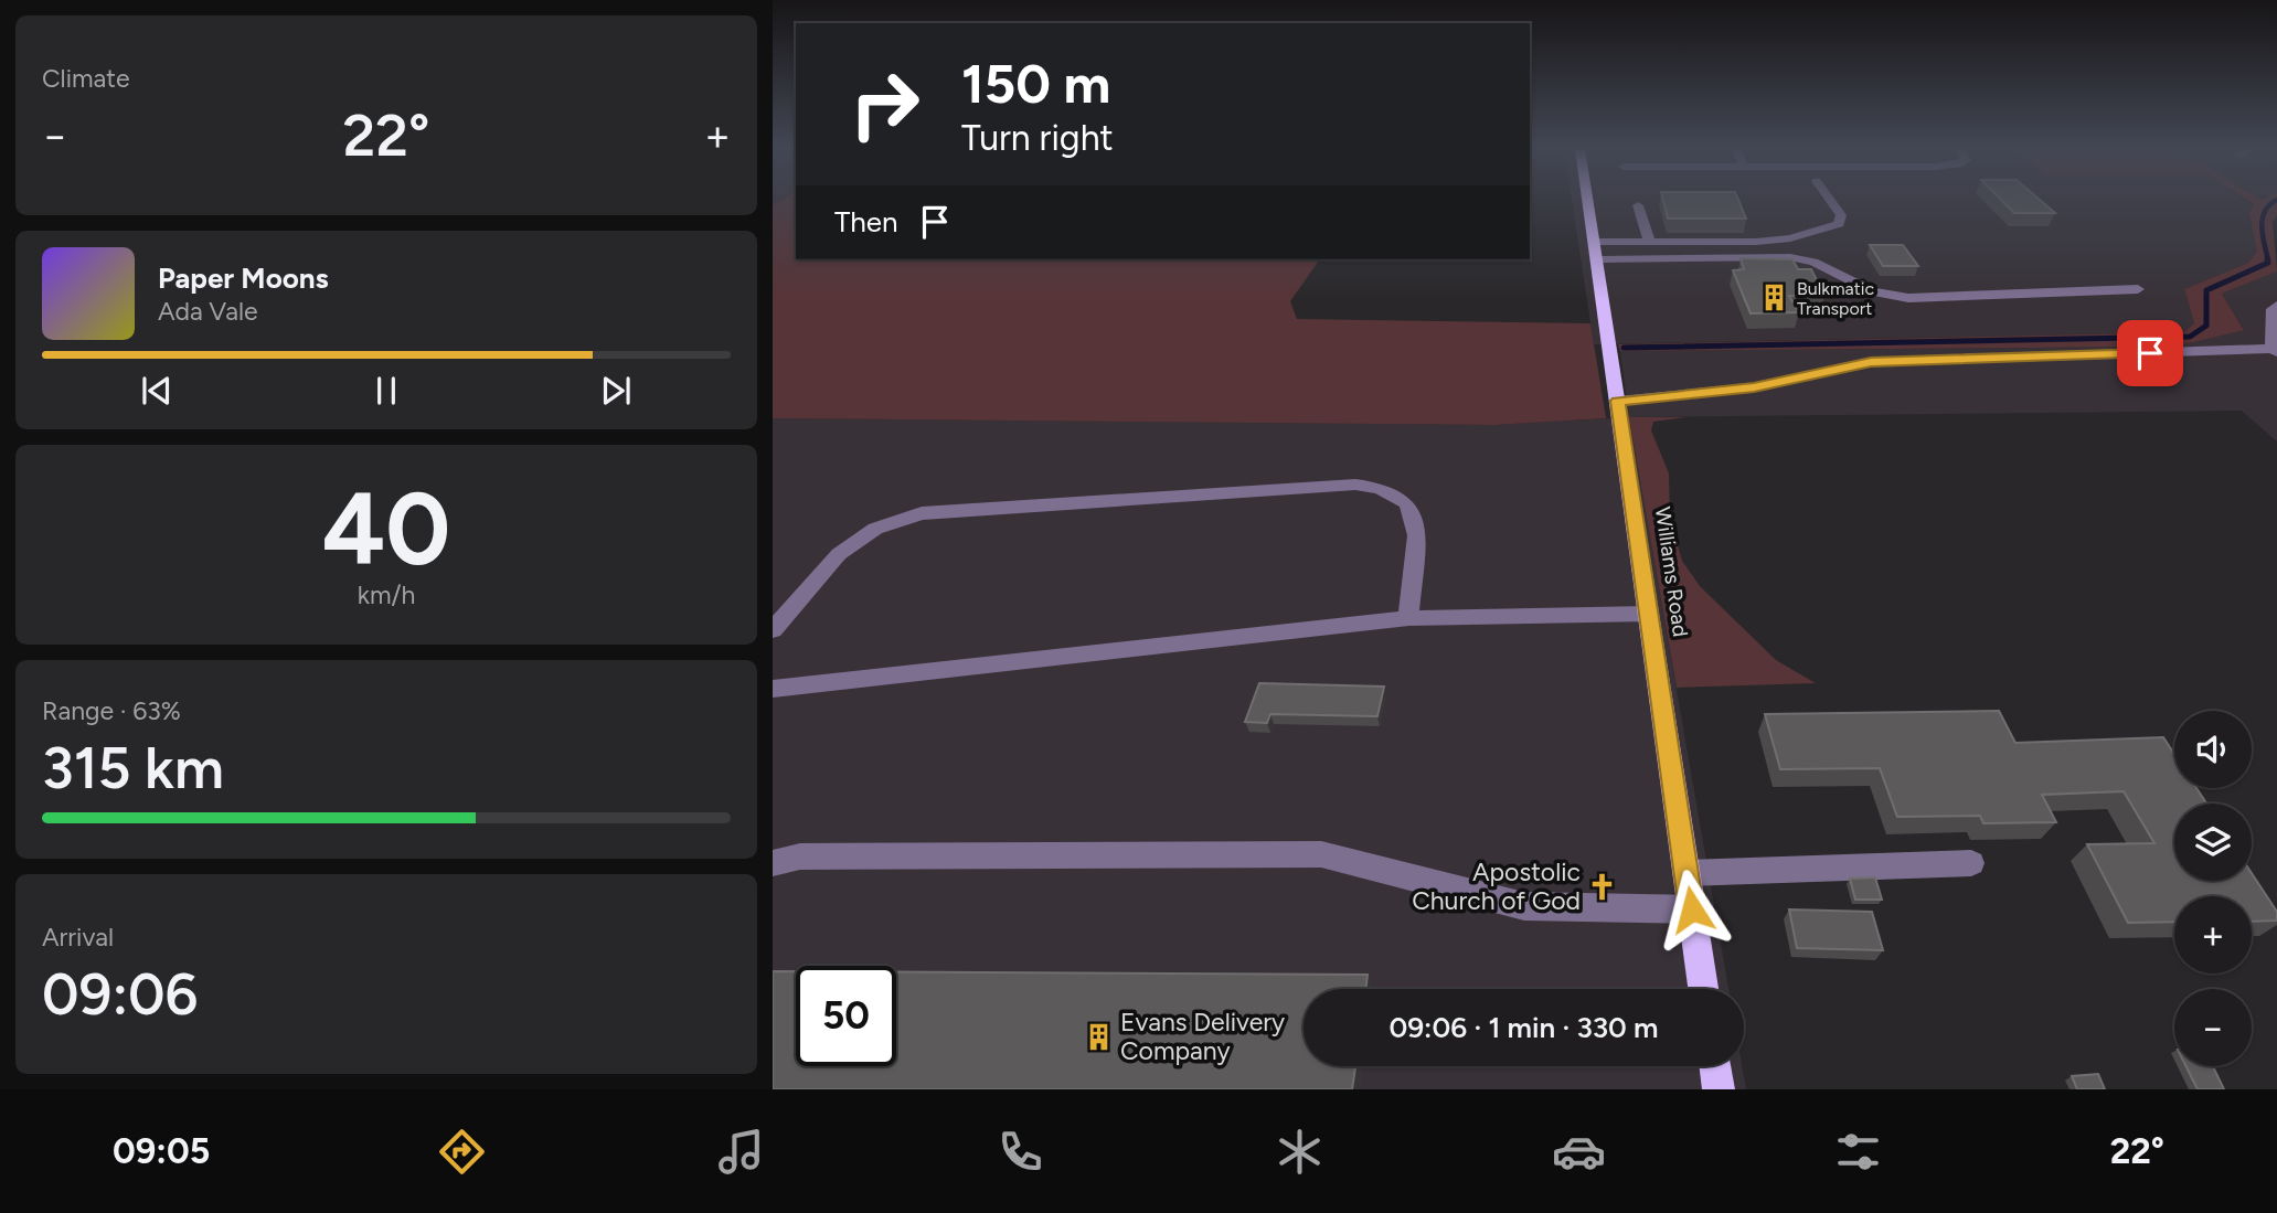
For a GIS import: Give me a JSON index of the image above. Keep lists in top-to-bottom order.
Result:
{
  "streets": {
    "main road": ["Williams Road"]
  },
  "places": {
    "building": ["Bulkmatic Transport", "Evans Delivery Company"],
    "church": ["Apostolic Church of God"]
  },
  "page": {
    "tile": [
      "Climate",
      ["40", "km/h"],
      ["Range · 63%", "315 km"],
      ["Arrival", "09:06"]
    ],
    "turn": ["150 m", "Turn right"],
    "heat": ["−", "22°", "+"],
    "then": "Then",
    "song": ["Paper Moons", "Ada Vale"],
    "map_buttons": ["+", "−"],
    "limit": "50",
    "trip": "09:06 · 1 min · 330 m",
    "tabs": ["09:05", "22°"]
  }
}
